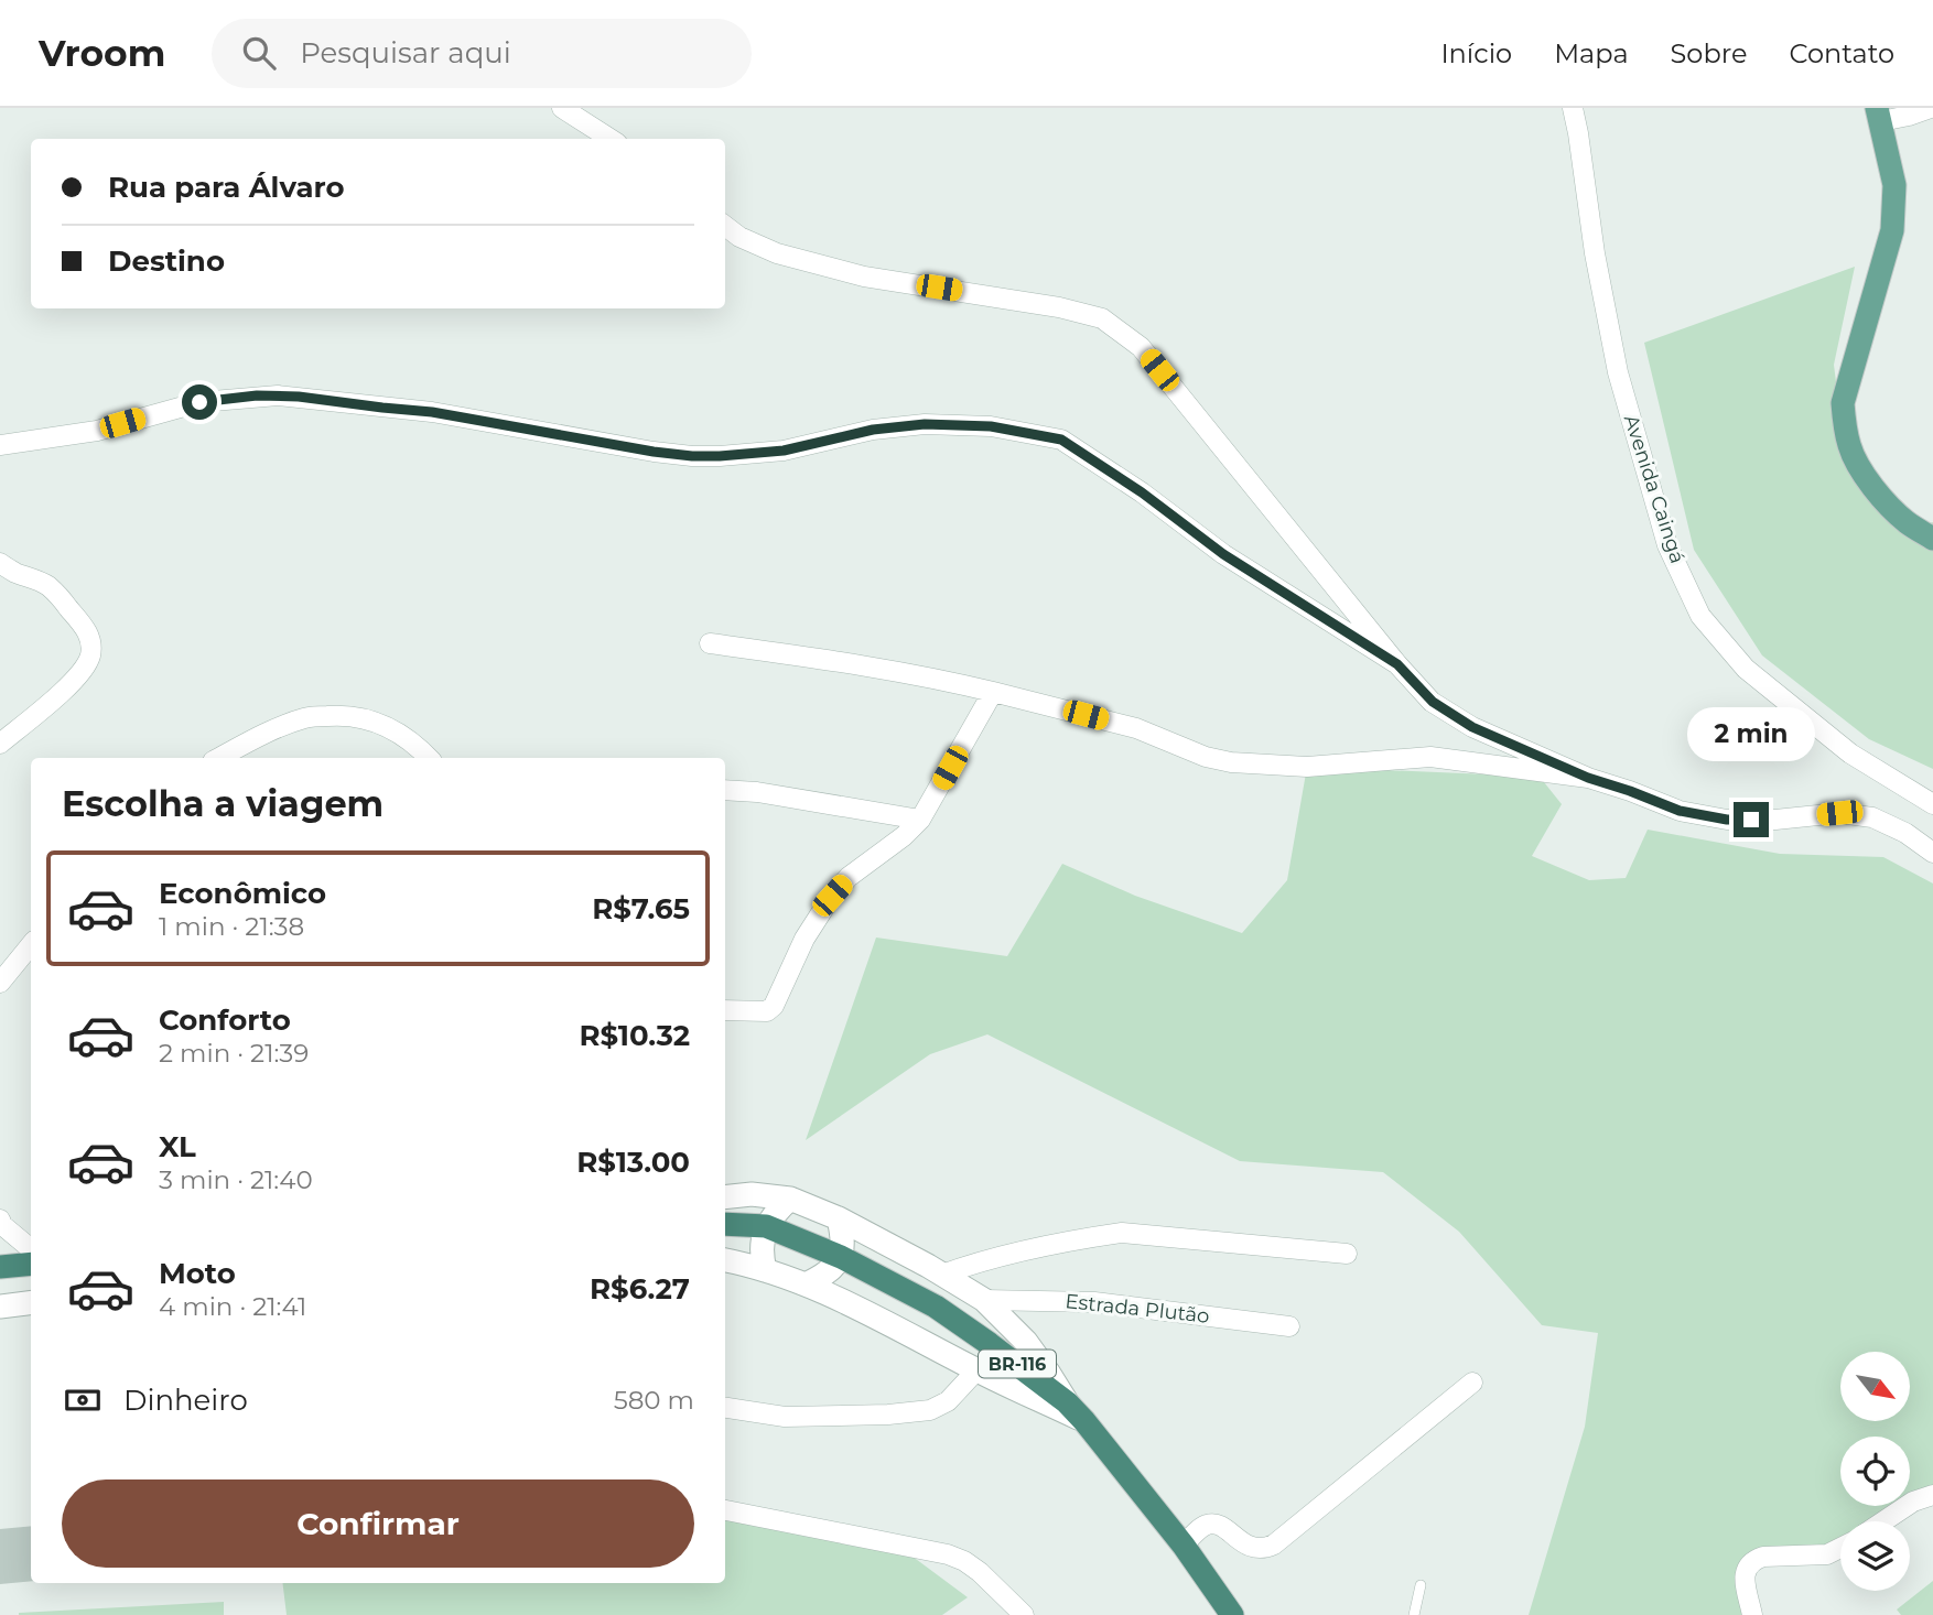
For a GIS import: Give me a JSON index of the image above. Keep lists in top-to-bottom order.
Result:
{
  "streets": {
    "highway": ["BR-116"],
    "street": ["Avenida Caingá", "Estrada Plutão"]
  },
  "north": "bottom right",
  "page": {
    "header": "Vroom",
    "search": "Pesquisar aqui",
    "nav": [
      "Início",
      "Mapa",
      "Sobre",
      "Contato"
    ],
    "banner": ["Rua para Álvaro", "Destino"],
    "bubble": "2 min",
    "heading": "Escolha a viagem",
    "list": [
      {
        "name": "Econômico",
        "note": "1 min · 21:38",
        "value": "R$7.65"
      },
      {
        "name": "Conforto",
        "note": "2 min · 21:39",
        "value": "R$10.32"
      },
      {
        "name": "XL",
        "note": "3 min · 21:40",
        "value": "R$13.00"
      },
      {
        "name": "Moto",
        "note": "4 min · 21:41",
        "value": "R$6.27"
      }
    ],
    "pay": ["Dinheiro", "580 m"],
    "buttons": "Confirmar"
  }
}
